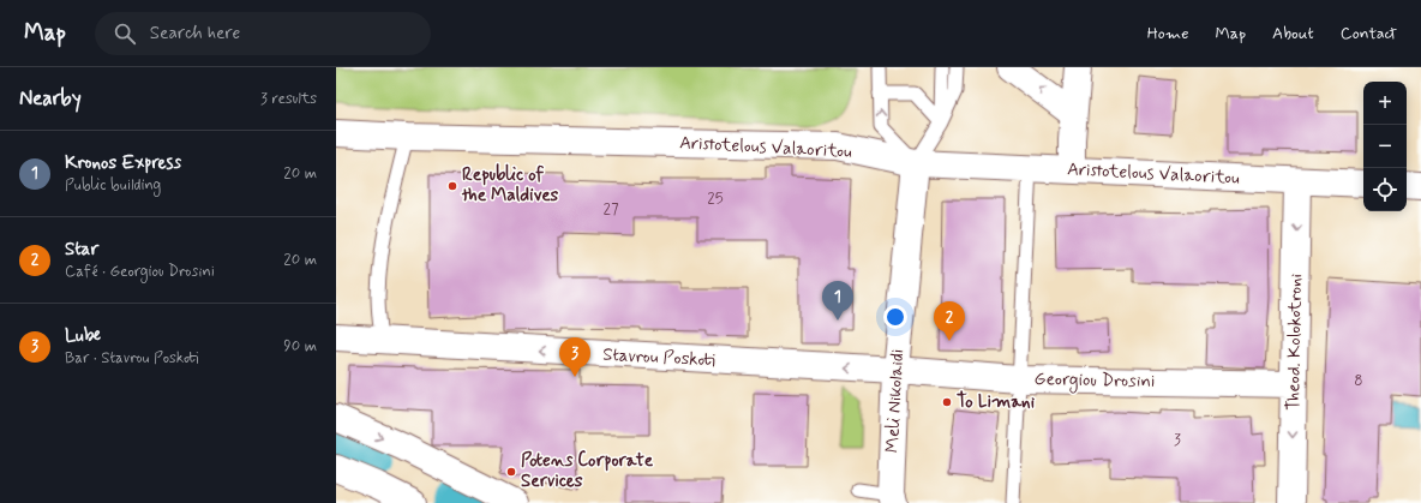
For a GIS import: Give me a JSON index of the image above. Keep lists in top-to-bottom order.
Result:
{
  "streets": {
    "street": [
      "Aristotelous Valaoritou",
      "Theod. Kolokotroni",
      "Stavrou Poskoti",
      "Georgiou Drosini",
      "Meli Nikolaidi"
    ]
  },
  "crossings": [
    ["Aristotelous Valaoritou", "Theod. Kolokotroni"],
    ["Aristotelous Valaoritou", "Meli Nikolaidi"],
    ["Theod. Kolokotroni", "Georgiou Drosini"],
    ["Stavrou Poskoti", "Georgiou Drosini"],
    ["Stavrou Poskoti", "Meli Nikolaidi"],
    ["Georgiou Drosini", "Meli Nikolaidi"]
  ],
  "one_way": ["Theod. Kolokotroni"],
  "places": ["Republic of the Maldives", "To Limani", "Potens Corporate Services"],
  "house_numbers": [
    "25",
    "27",
    "8",
    "3"
  ],
  "page": {
    "header": "Map",
    "search": "Search here",
    "nav": [
      "Home",
      "Map",
      "About",
      "Contact"
    ],
    "heading": ["Nearby", "3 results"],
    "map_buttons": ["+", "−"],
    "list": [
      {
        "mark": "1",
        "name": "Kronos Express",
        "note": "Public building",
        "value": "20 m"
      },
      {
        "mark": "2",
        "name": "Star",
        "note": "Café · Georgiou Drosini",
        "value": "20 m"
      },
      {
        "mark": "3",
        "name": "Lube",
        "note": "Bar · Stavrou Poskoti",
        "value": "90 m"
      }
    ],
    "pins": ["1", "2", "3"]
  }
}
